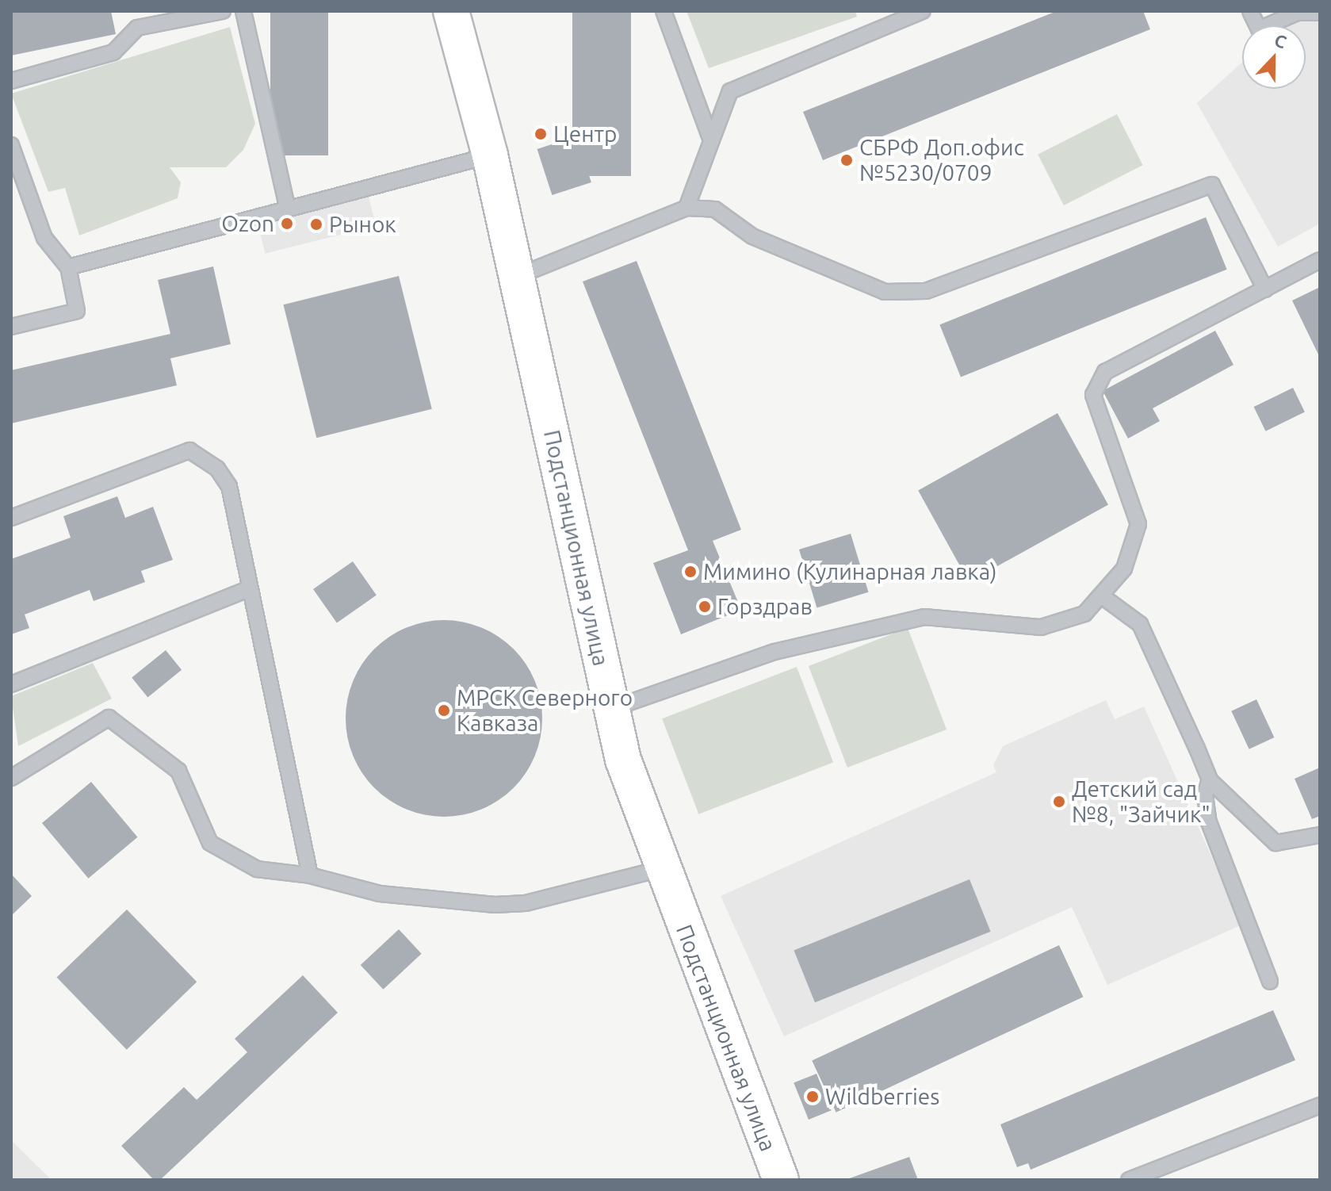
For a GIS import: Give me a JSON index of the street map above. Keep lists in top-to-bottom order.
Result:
{
  "streets": {
    "street": ["Подстанционная улица"]
  },
  "places": [
    "Центр",
    "СБРФ Доп.офис №5230/0709",
    "Ozon",
    "Рынок",
    "Мимино (Кулинарная лавка)",
    "Горздрав",
    "МРСК Северного Кавказа",
    "Детский сад №8, \"Зайчик\"",
    "Wildberries"
  ],
  "north": "top"
}
